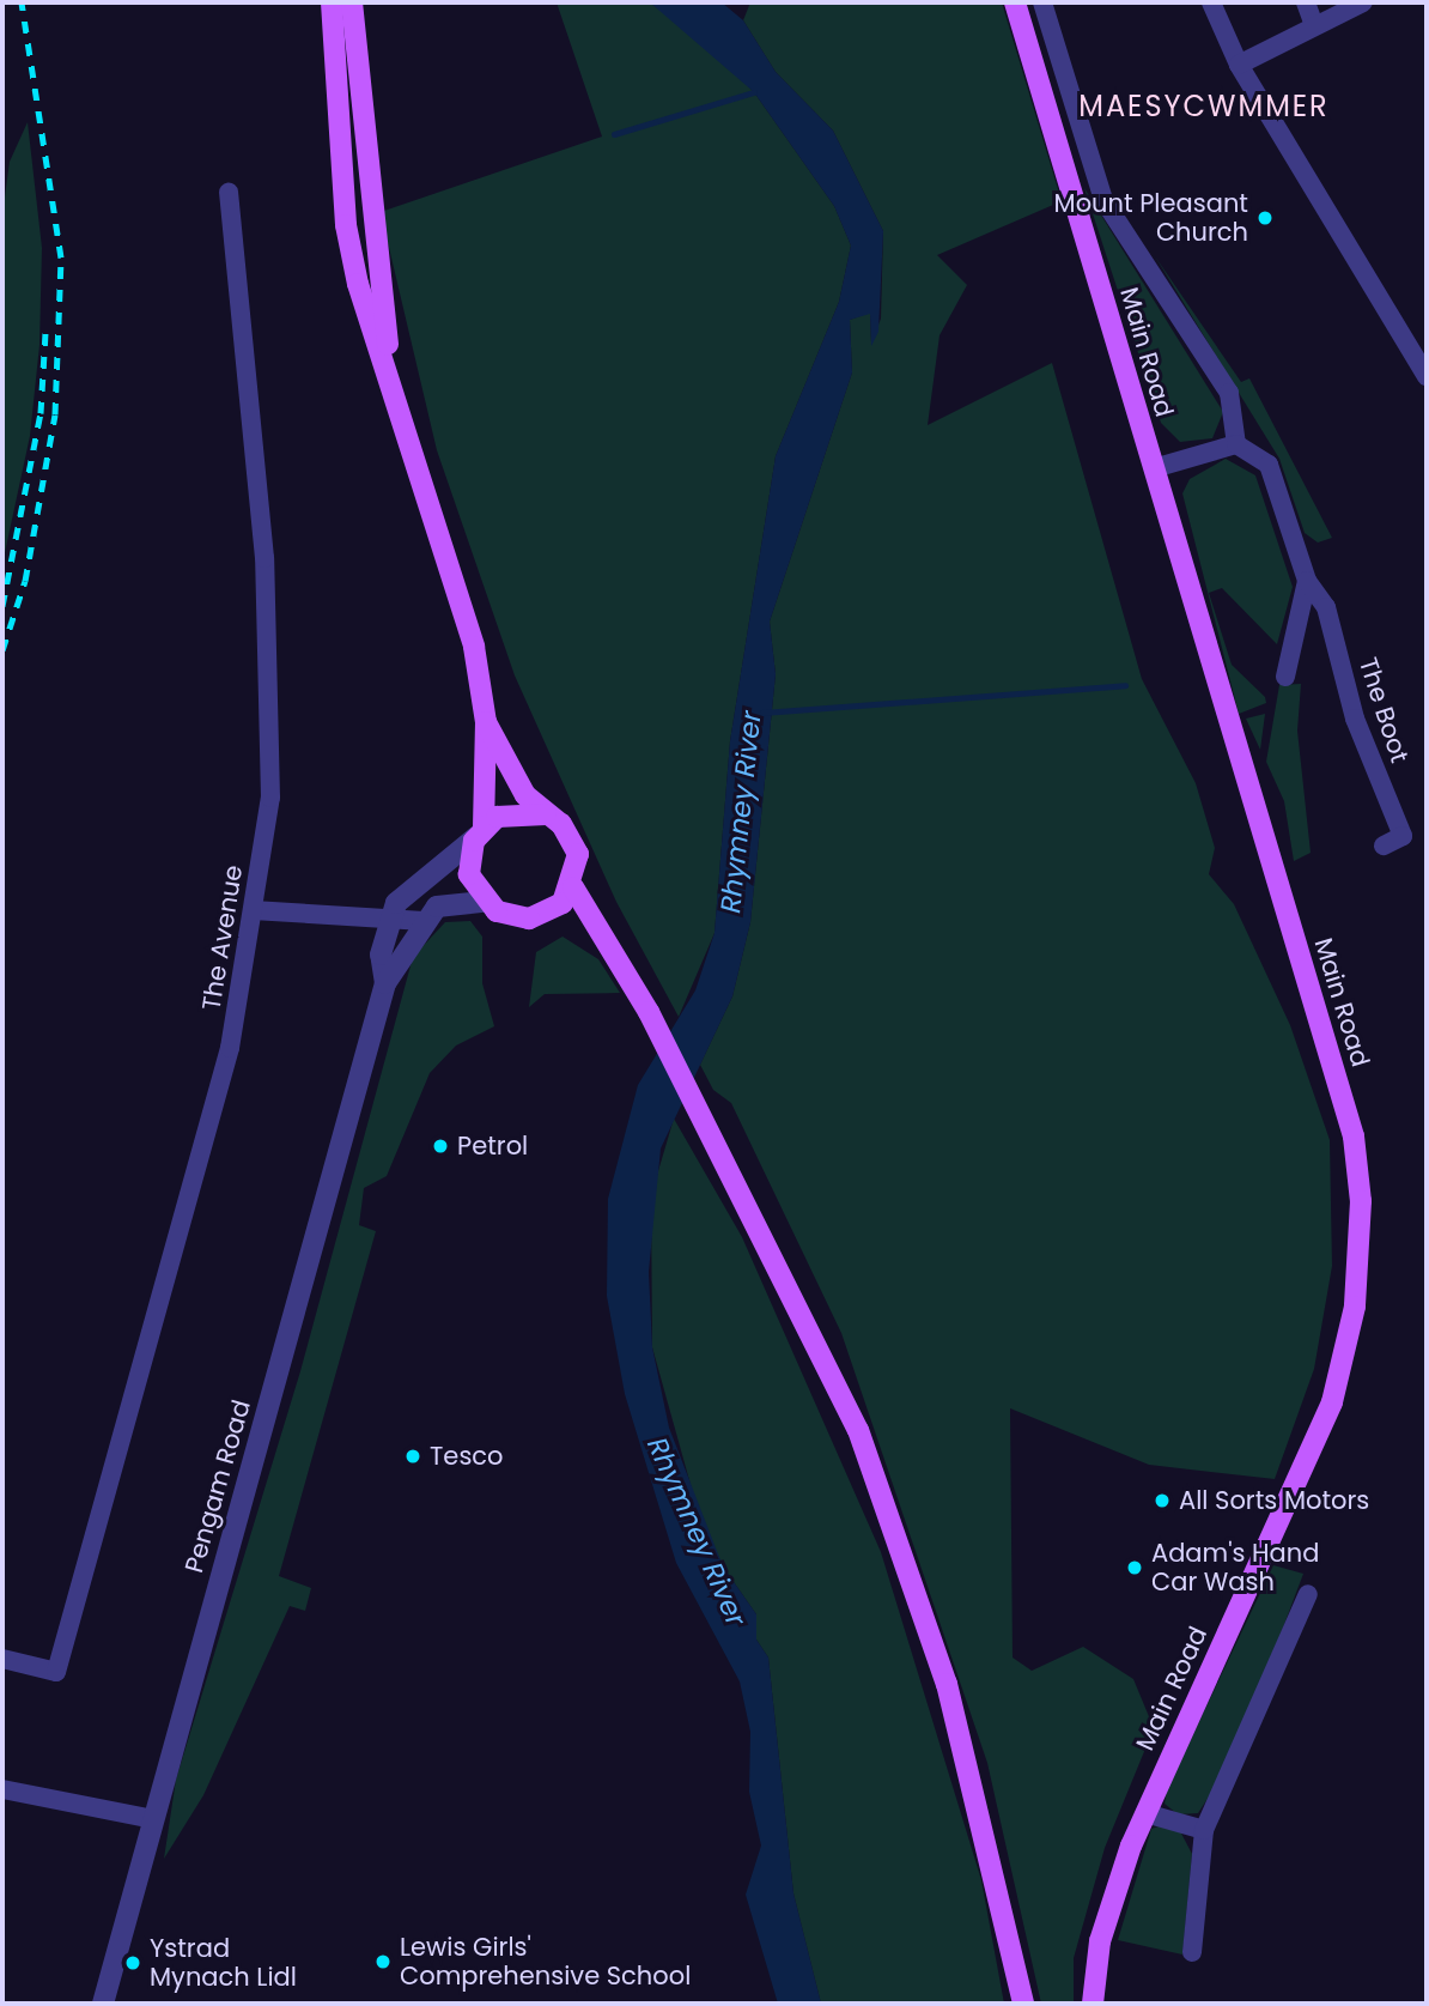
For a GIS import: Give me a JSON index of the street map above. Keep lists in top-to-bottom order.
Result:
{
  "streets": {
    "main road": ["Main Road"],
    "street": ["The Boot", "The Avenue", "Pengam Road"]
  },
  "districts": ["MAESYCWMMER"],
  "water": ["Rhymney River"],
  "places": [
    "Mount Pleasant Church",
    "Petrol",
    "Tesco",
    "All Sorts Motors",
    "Adam's Hand Car Wash",
    "Lewis Girls' Comprehensive School",
    "Ystrad Mynach Lidl"
  ]
}
